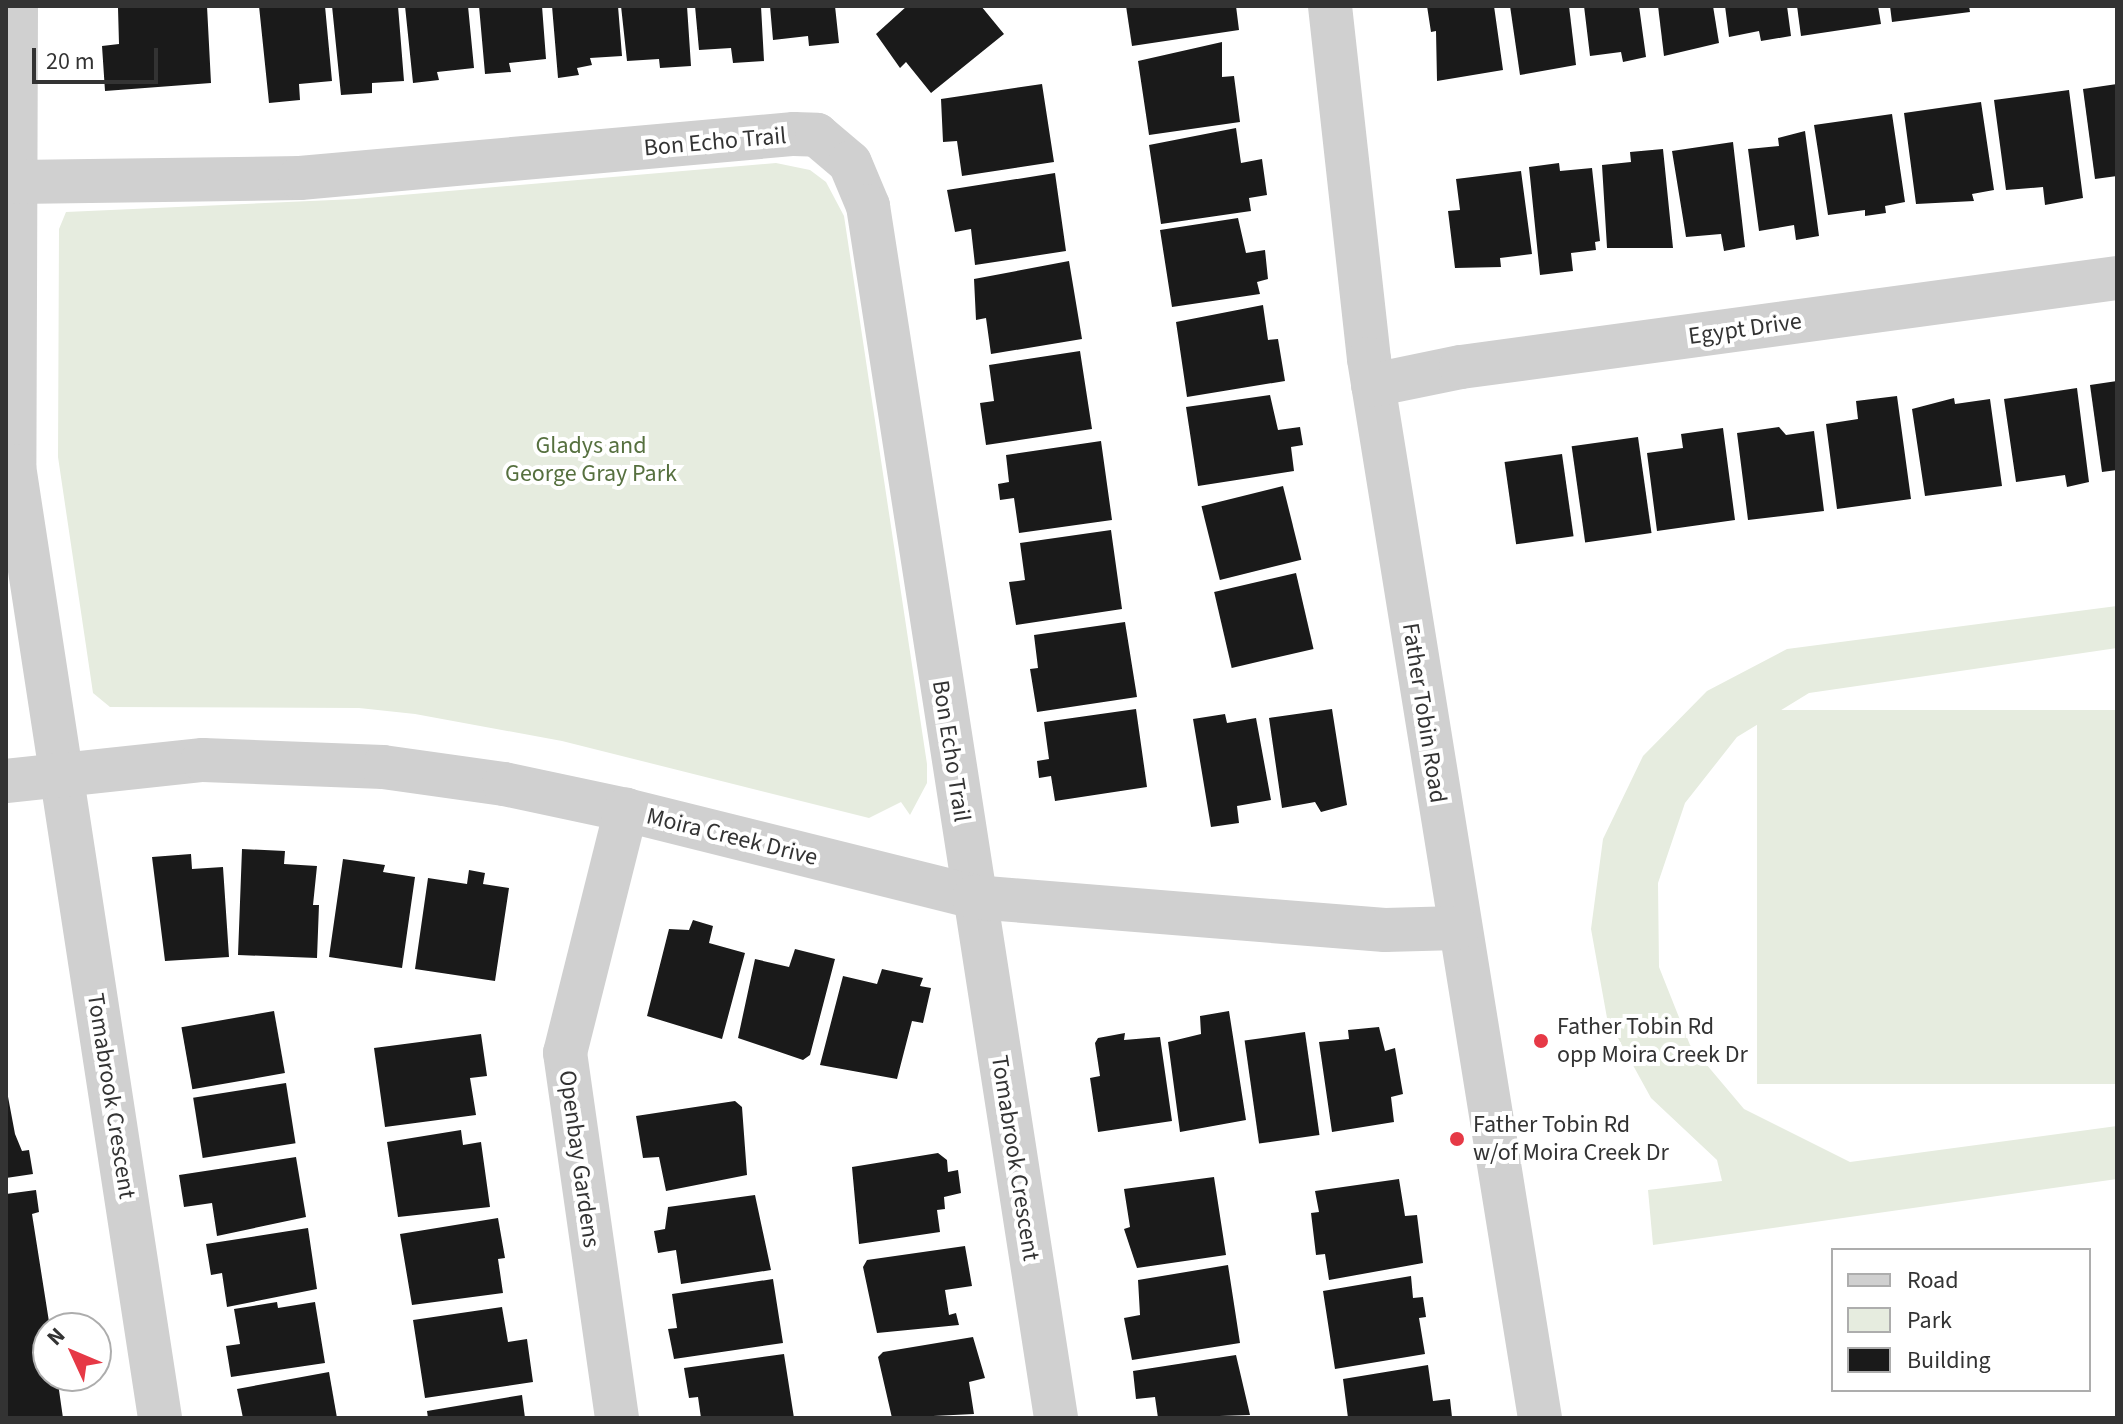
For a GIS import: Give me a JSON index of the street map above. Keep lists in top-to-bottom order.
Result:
{
  "streets": {
    "street": [
      "Bon Echo Trail",
      "Egypt Drive",
      "Father Tobin Road",
      "Moira Creek Drive",
      "Tomabrook Crescent",
      "Openbay Gardens"
    ]
  },
  "crossings": [
    ["Bon Echo Trail", "Moira Creek Drive"],
    ["Bon Echo Trail", "Tomabrook Crescent"],
    ["Egypt Drive", "Father Tobin Road"],
    ["Father Tobin Road", "Moira Creek Drive"],
    ["Moira Creek Drive", "Tomabrook Crescent"],
    ["Moira Creek Drive", "Openbay Gardens"]
  ],
  "parks": ["Gladys and George Gray Park"],
  "places": ["Father Tobin Rd opp Moira Creek Dr", "Father Tobin Rd w/of Moira Creek Dr"],
  "legend": ["Road", "Park", "Building"],
  "scale_bar": "20 m",
  "north": "top left"
}
